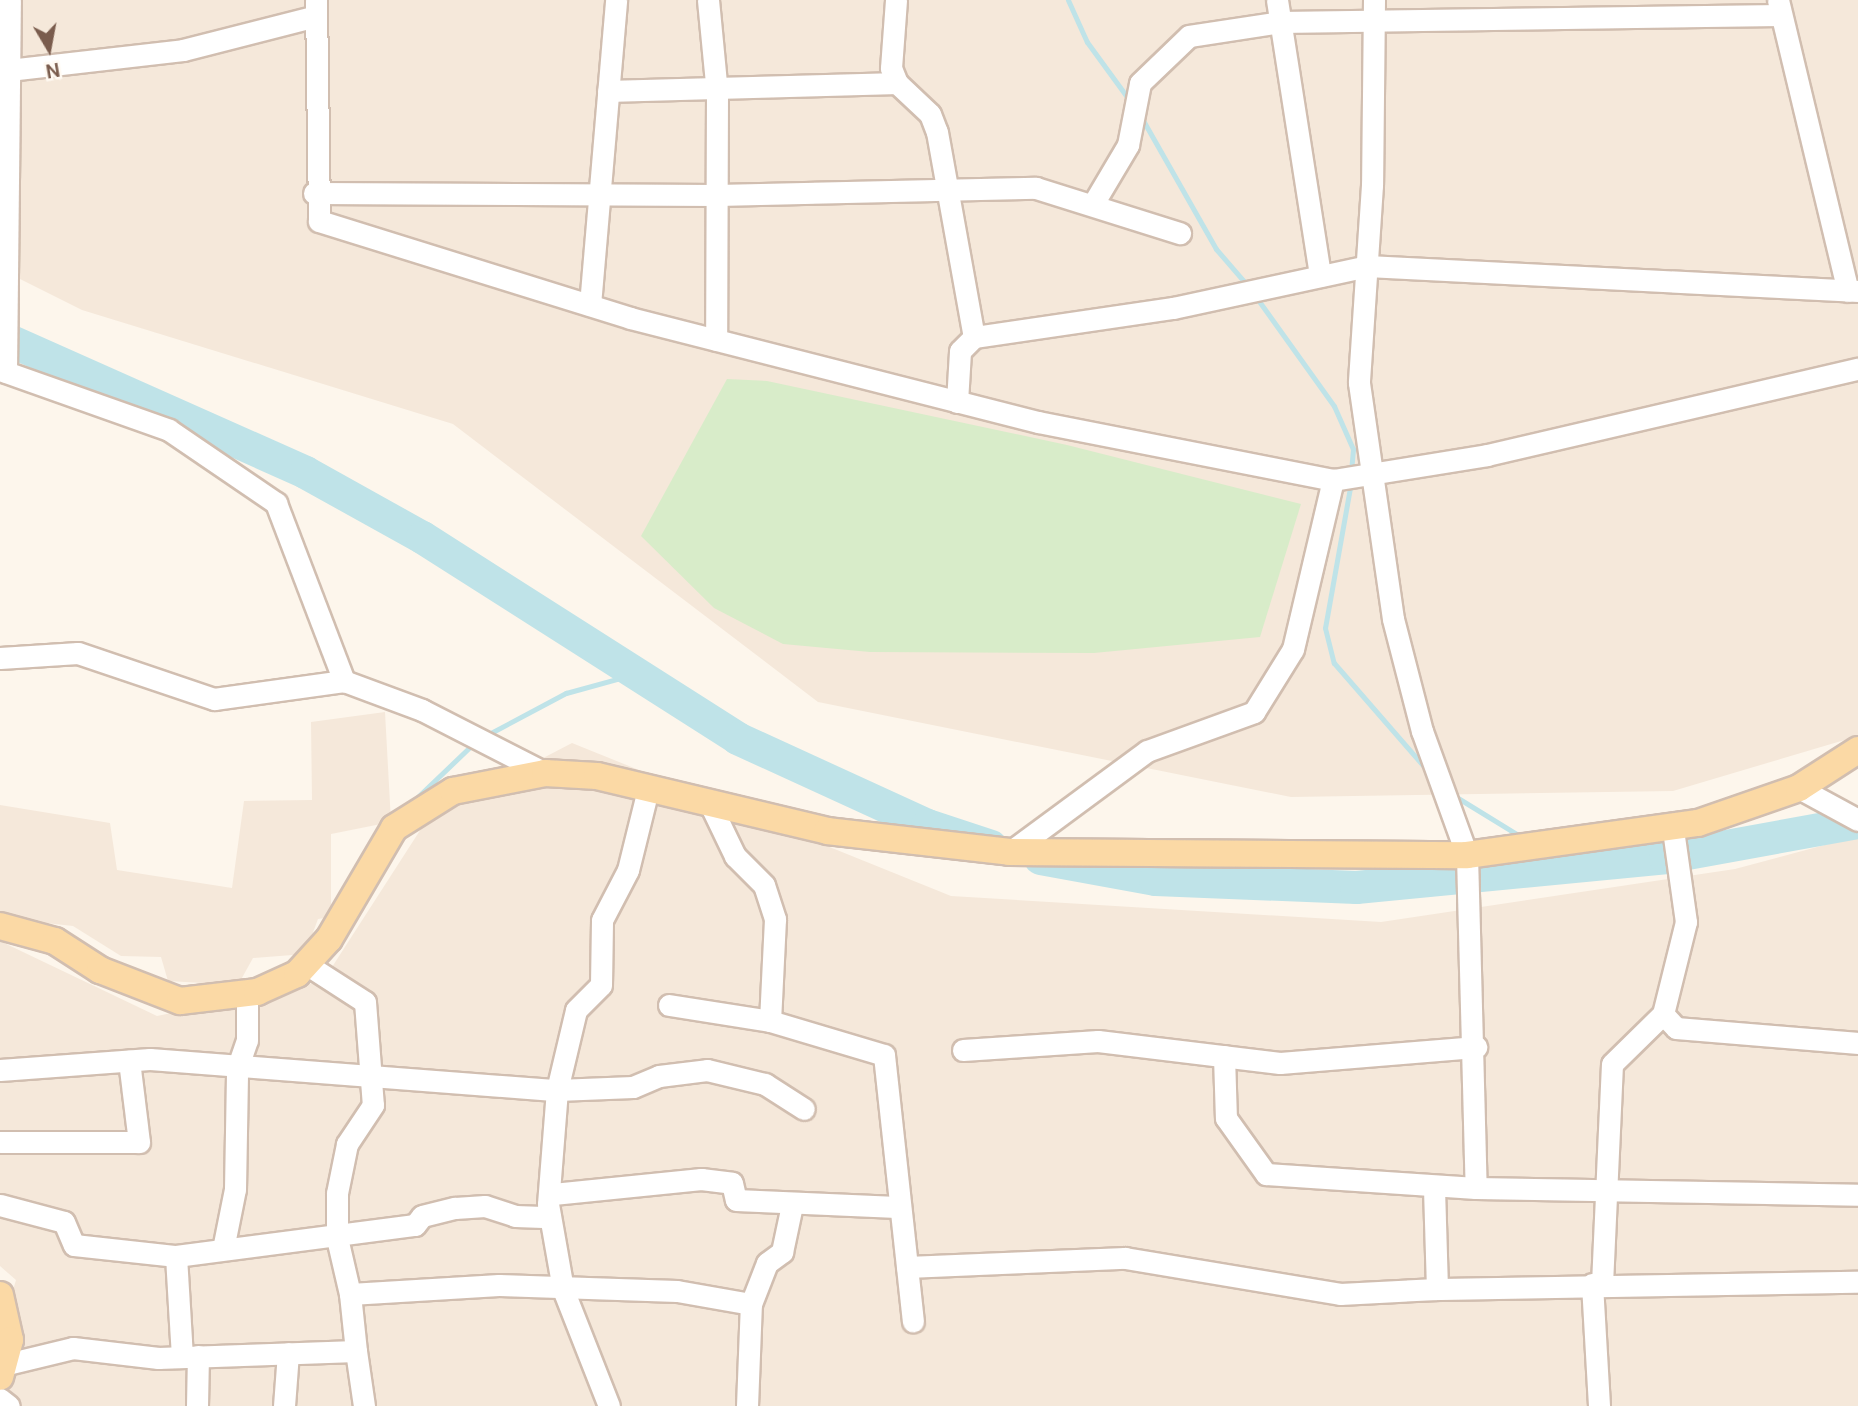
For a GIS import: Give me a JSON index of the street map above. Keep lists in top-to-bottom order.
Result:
{
  "north": "bottom"
}
